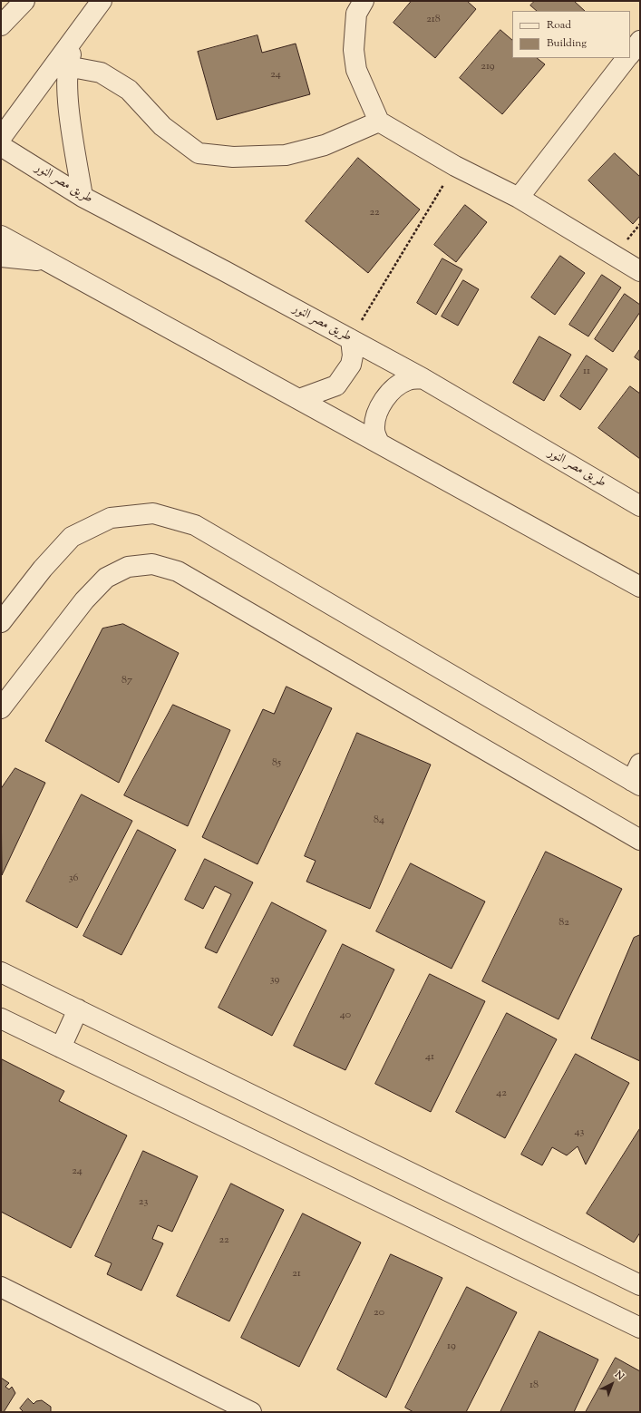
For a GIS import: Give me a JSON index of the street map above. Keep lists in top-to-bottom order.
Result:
{
  "streets": {
    "street": ["طريق مصر النور"]
  },
  "house_numbers": [
    "218",
    "219",
    "24",
    "22",
    "11",
    "87",
    "85",
    "84",
    "36",
    "82",
    "39",
    "40",
    "41",
    "42",
    "43",
    "24",
    "23",
    "22",
    "21",
    "20",
    "19",
    "18"
  ],
  "legend": ["Road", "Building"],
  "north": "top right"
}
